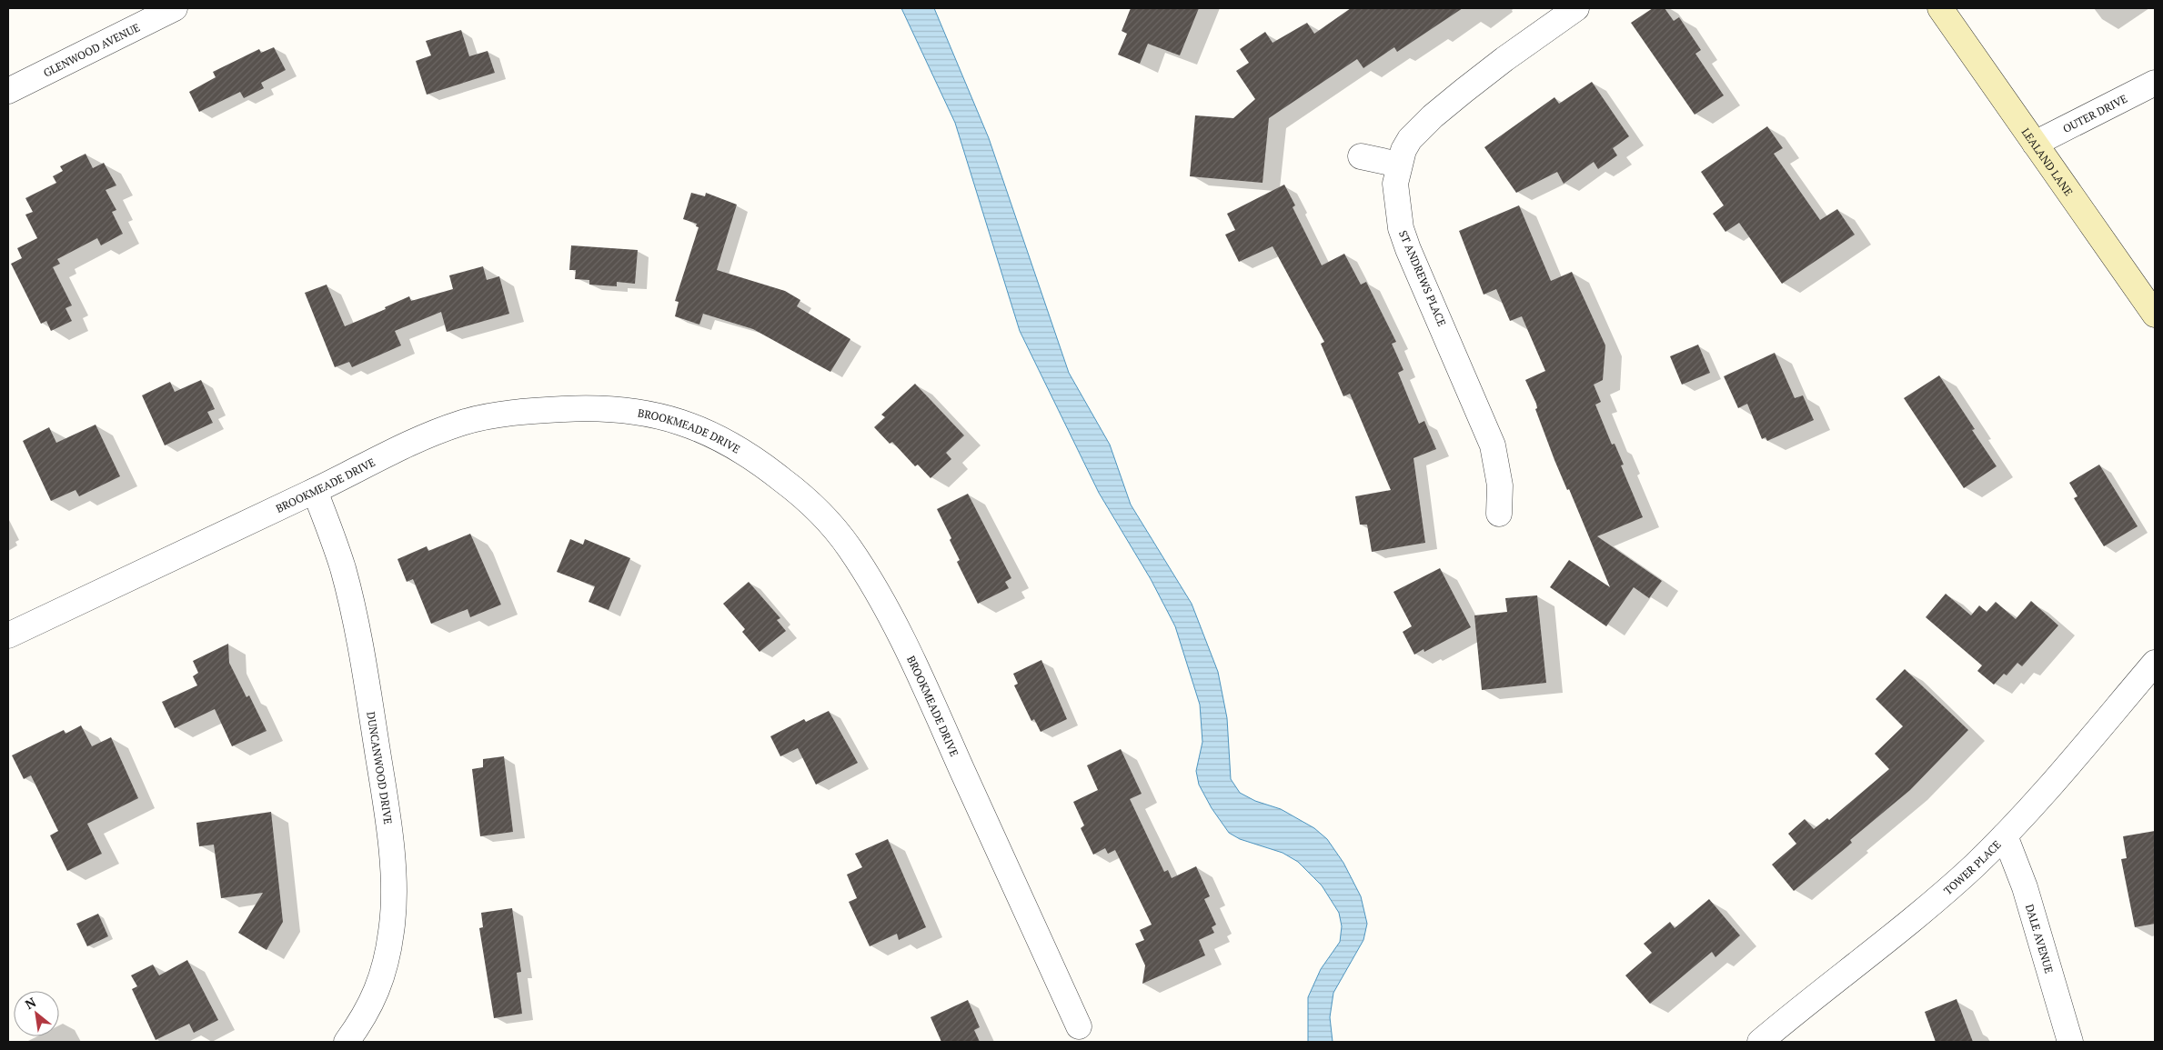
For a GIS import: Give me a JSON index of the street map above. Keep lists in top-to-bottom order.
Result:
{
  "streets": {
    "street": [
      "GLENWOOD AVENUE",
      "OUTER DRIVE",
      "LEALAND LANE",
      "ST ANDREWS PLACE",
      "BROOKMEADE DRIVE",
      "DUNCANWOOD DRIVE",
      "TOWER PLACE",
      "DALE AVENUE"
    ]
  },
  "crossings": [
    ["OUTER DRIVE", "LEALAND LANE"],
    ["BROOKMEADE DRIVE", "DUNCANWOOD DRIVE"],
    ["TOWER PLACE", "DALE AVENUE"]
  ],
  "north": "top left"
}
